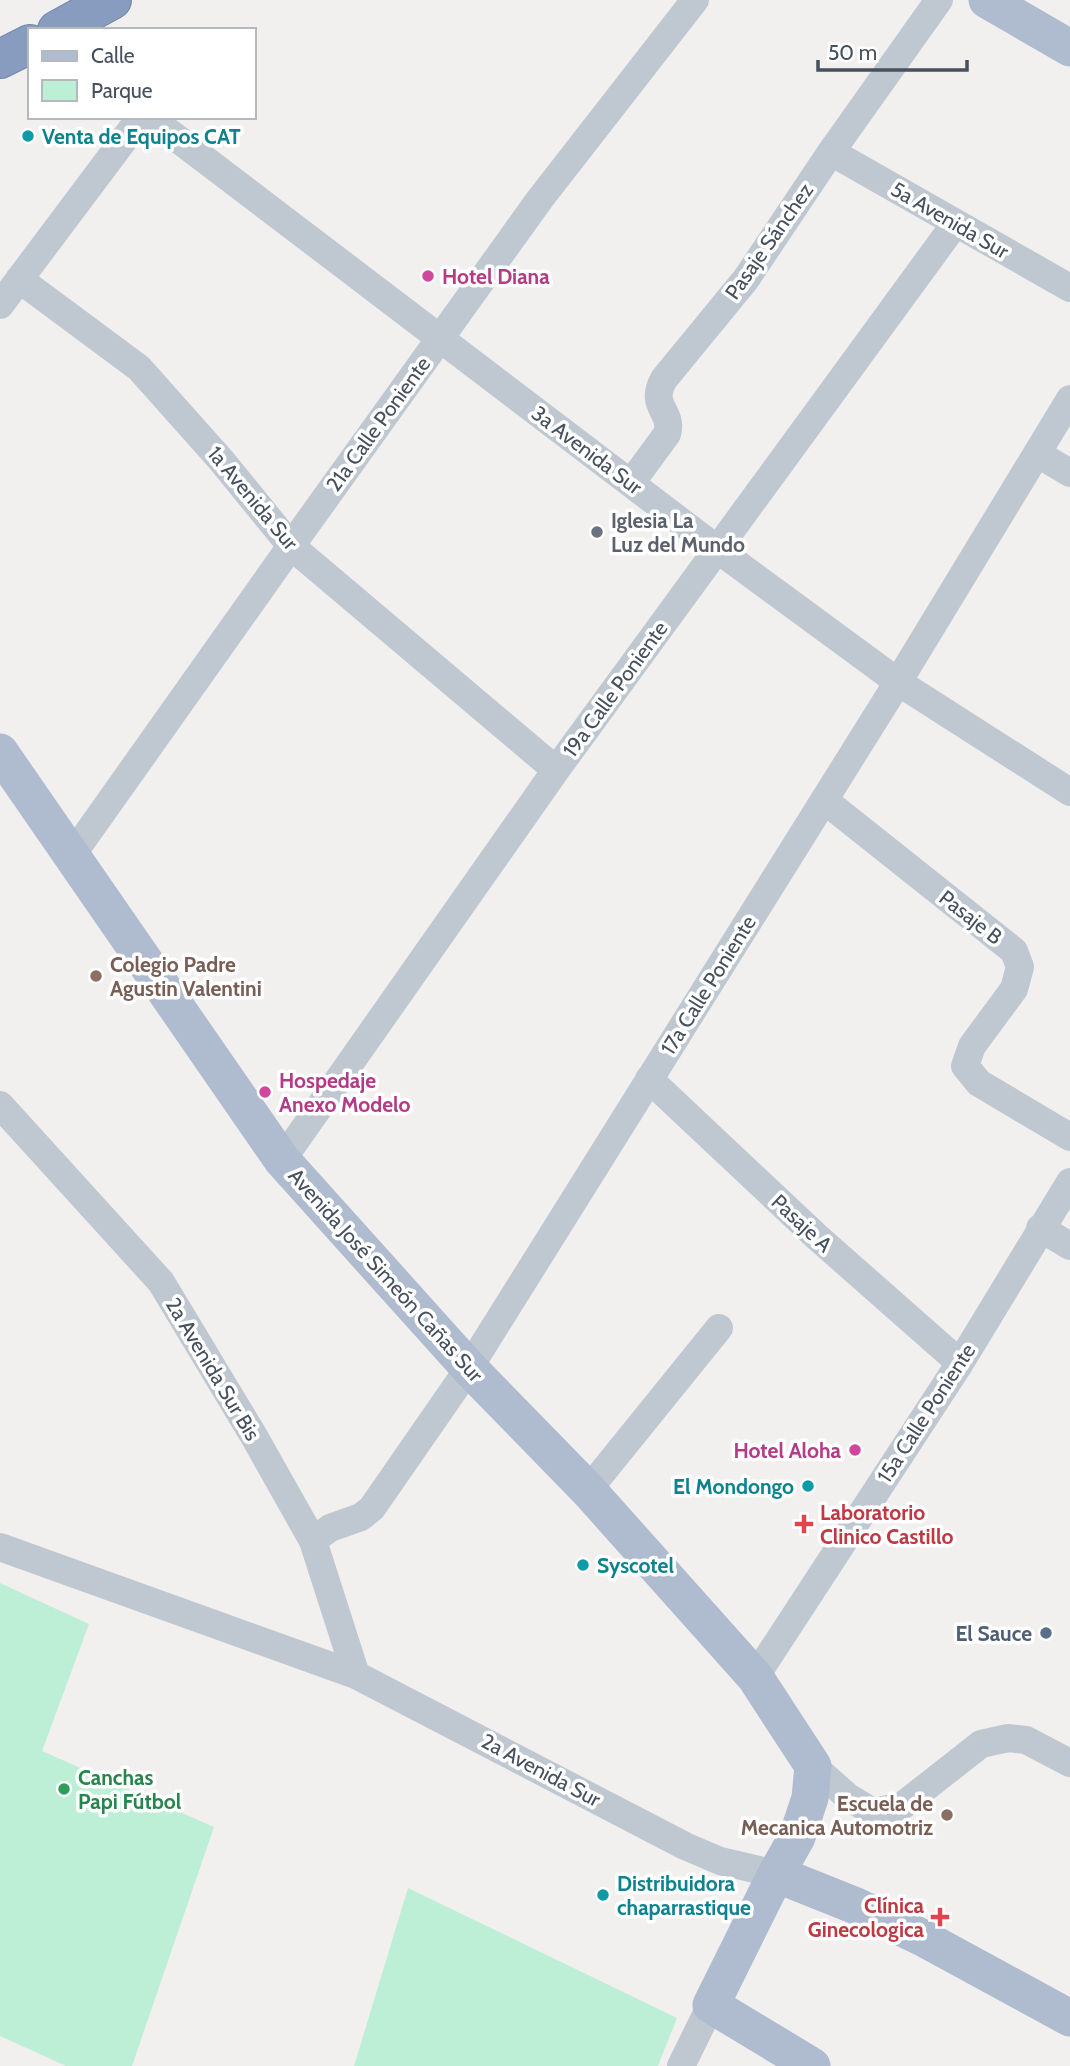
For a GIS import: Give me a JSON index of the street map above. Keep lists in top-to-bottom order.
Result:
{
  "streets": {
    "main road": ["Avenida José Simeón Cañas Sur", "2a Avenida Sur"],
    "street": [
      "5a Avenida Sur",
      "Pasaje Sánchez",
      "21a Calle Poniente",
      "3a Avenida Sur",
      "1a Avenida Sur",
      "19a Calle Poniente",
      "Pasaje B",
      "17a Calle Poniente",
      "Pasaje A",
      "2a Avenida Sur Bis",
      "15a Calle Poniente"
    ]
  },
  "crossings": [
    ["5a Avenida Sur", "Pasaje Sánchez"],
    ["5a Avenida Sur", "19a Calle Poniente"],
    ["Pasaje Sánchez", "3a Avenida Sur"],
    ["21a Calle Poniente", "3a Avenida Sur"],
    ["21a Calle Poniente", "1a Avenida Sur"],
    ["21a Calle Poniente", "Avenida José Simeón Cañas Sur"],
    ["3a Avenida Sur", "19a Calle Poniente"],
    ["3a Avenida Sur", "17a Calle Poniente"],
    ["1a Avenida Sur", "19a Calle Poniente"],
    ["19a Calle Poniente", "Avenida José Simeón Cañas Sur"],
    ["Pasaje B", "17a Calle Poniente"],
    ["17a Calle Poniente", "Pasaje A"],
    ["17a Calle Poniente", "Avenida José Simeón Cañas Sur"],
    ["17a Calle Poniente", "2a Avenida Sur Bis"],
    ["Pasaje A", "15a Calle Poniente"],
    ["Avenida José Simeón Cañas Sur", "15a Calle Poniente"],
    ["2a Avenida Sur Bis", "2a Avenida Sur"]
  ],
  "places": {
    "other": [
      "Venta de Equipos CAT",
      "Hotel Diana",
      "Iglesia La Luz del Mundo",
      "Colegio Padre Agustin Valentini",
      "Hospedaje Anexo Modelo",
      "Hotel Aloha",
      "El Mondongo",
      "Syscotel",
      "El Sauce",
      "Canchas Papi Fútbol",
      "Escuela de Mecanica Automotriz",
      "Distribuidora chaparrastique"
    ],
    "health": ["Laboratorio Clinico Castillo", "Clínica Ginecologica"]
  },
  "legend": ["Calle", "Parque"],
  "scale_bar": "50 m"
}
